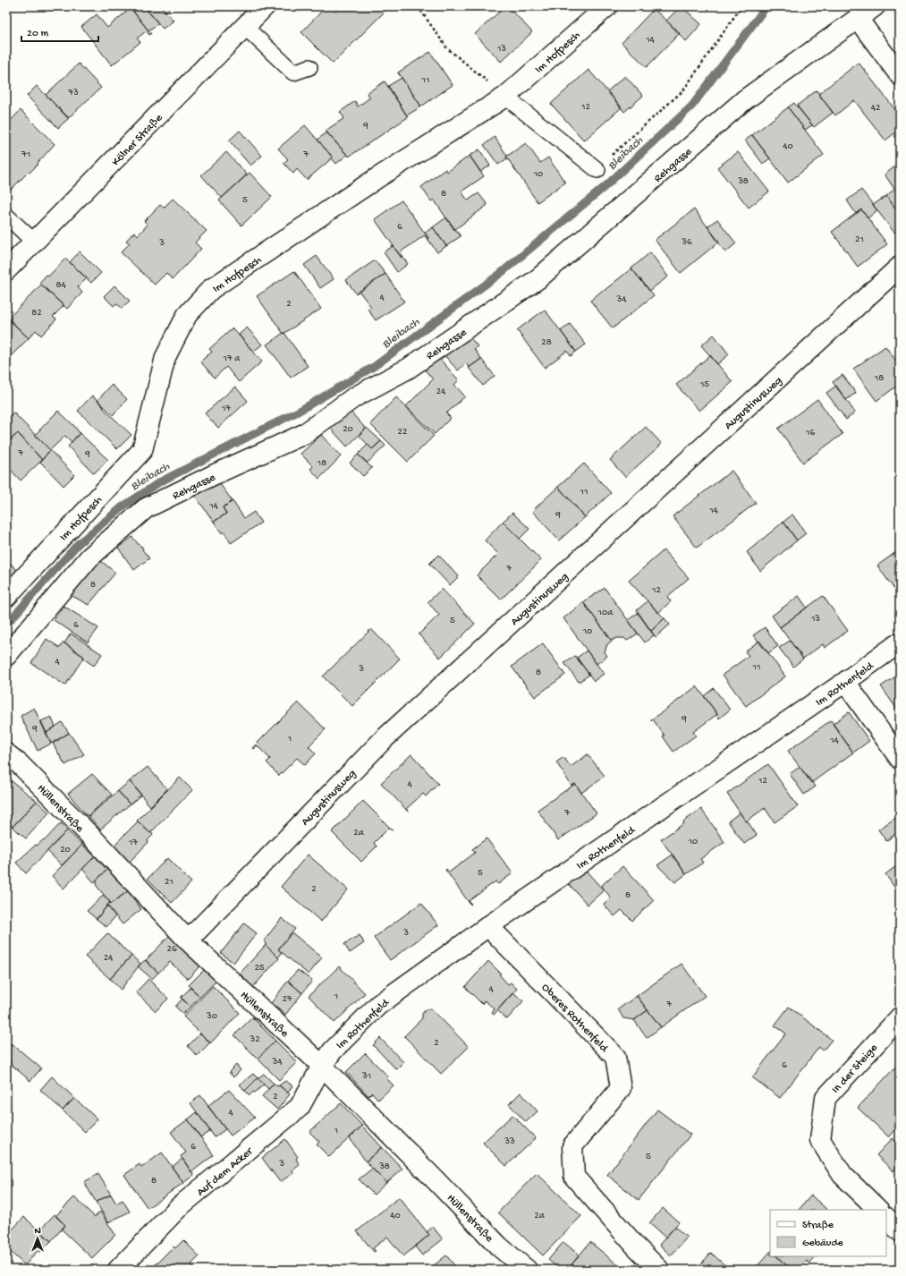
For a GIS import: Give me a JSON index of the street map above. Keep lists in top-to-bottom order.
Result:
{
  "streets": {
    "street": [
      "Im Hofpesch",
      "Kölner Straße",
      "Rehgasse",
      "Augustinusweg",
      "Im Rothenfeld",
      "Hüllenstraße",
      "Oberes Rothenfeld",
      "In der Steige",
      "Auf dem Acker"
    ]
  },
  "crossings": [
    ["Augustinusweg", "Hüllenstraße"],
    ["Im Rothenfeld", "Hüllenstraße"],
    ["Im Rothenfeld", "Oberes Rothenfeld"],
    ["Im Rothenfeld", "Auf dem Acker"],
    ["Hüllenstraße", "Auf dem Acker"]
  ],
  "water": ["Bleibach"],
  "house_numbers": [
    "14",
    "13",
    "11",
    "73",
    "12",
    "42",
    "9",
    "40",
    "71",
    "7",
    "10",
    "38",
    "8",
    "5",
    "6",
    "21",
    "36",
    "3",
    "84",
    "4",
    "34",
    "2",
    "82",
    "28",
    "17 a",
    "18",
    "15",
    "24",
    "17",
    "20",
    "22",
    "16",
    "7",
    "9",
    "18",
    "11",
    "14",
    "14",
    "9",
    "7",
    "8",
    "12",
    "10a",
    "13",
    "5",
    "6",
    "10",
    "4",
    "11",
    "3",
    "8",
    "9",
    "9",
    "1",
    "14",
    "12",
    "4",
    "7",
    "2a",
    "10",
    "17",
    "20",
    "5",
    "21",
    "2",
    "8",
    "3",
    "26",
    "24",
    "25",
    "4",
    "1",
    "27",
    "7",
    "30",
    "32",
    "2",
    "34",
    "6",
    "31",
    "2",
    "4",
    "1",
    "33",
    "6",
    "5",
    "3",
    "38",
    "8",
    "40",
    "2a"
  ],
  "legend": ["Straße", "Gebäude"],
  "scale_bar": "20 m",
  "north": "top"
}
